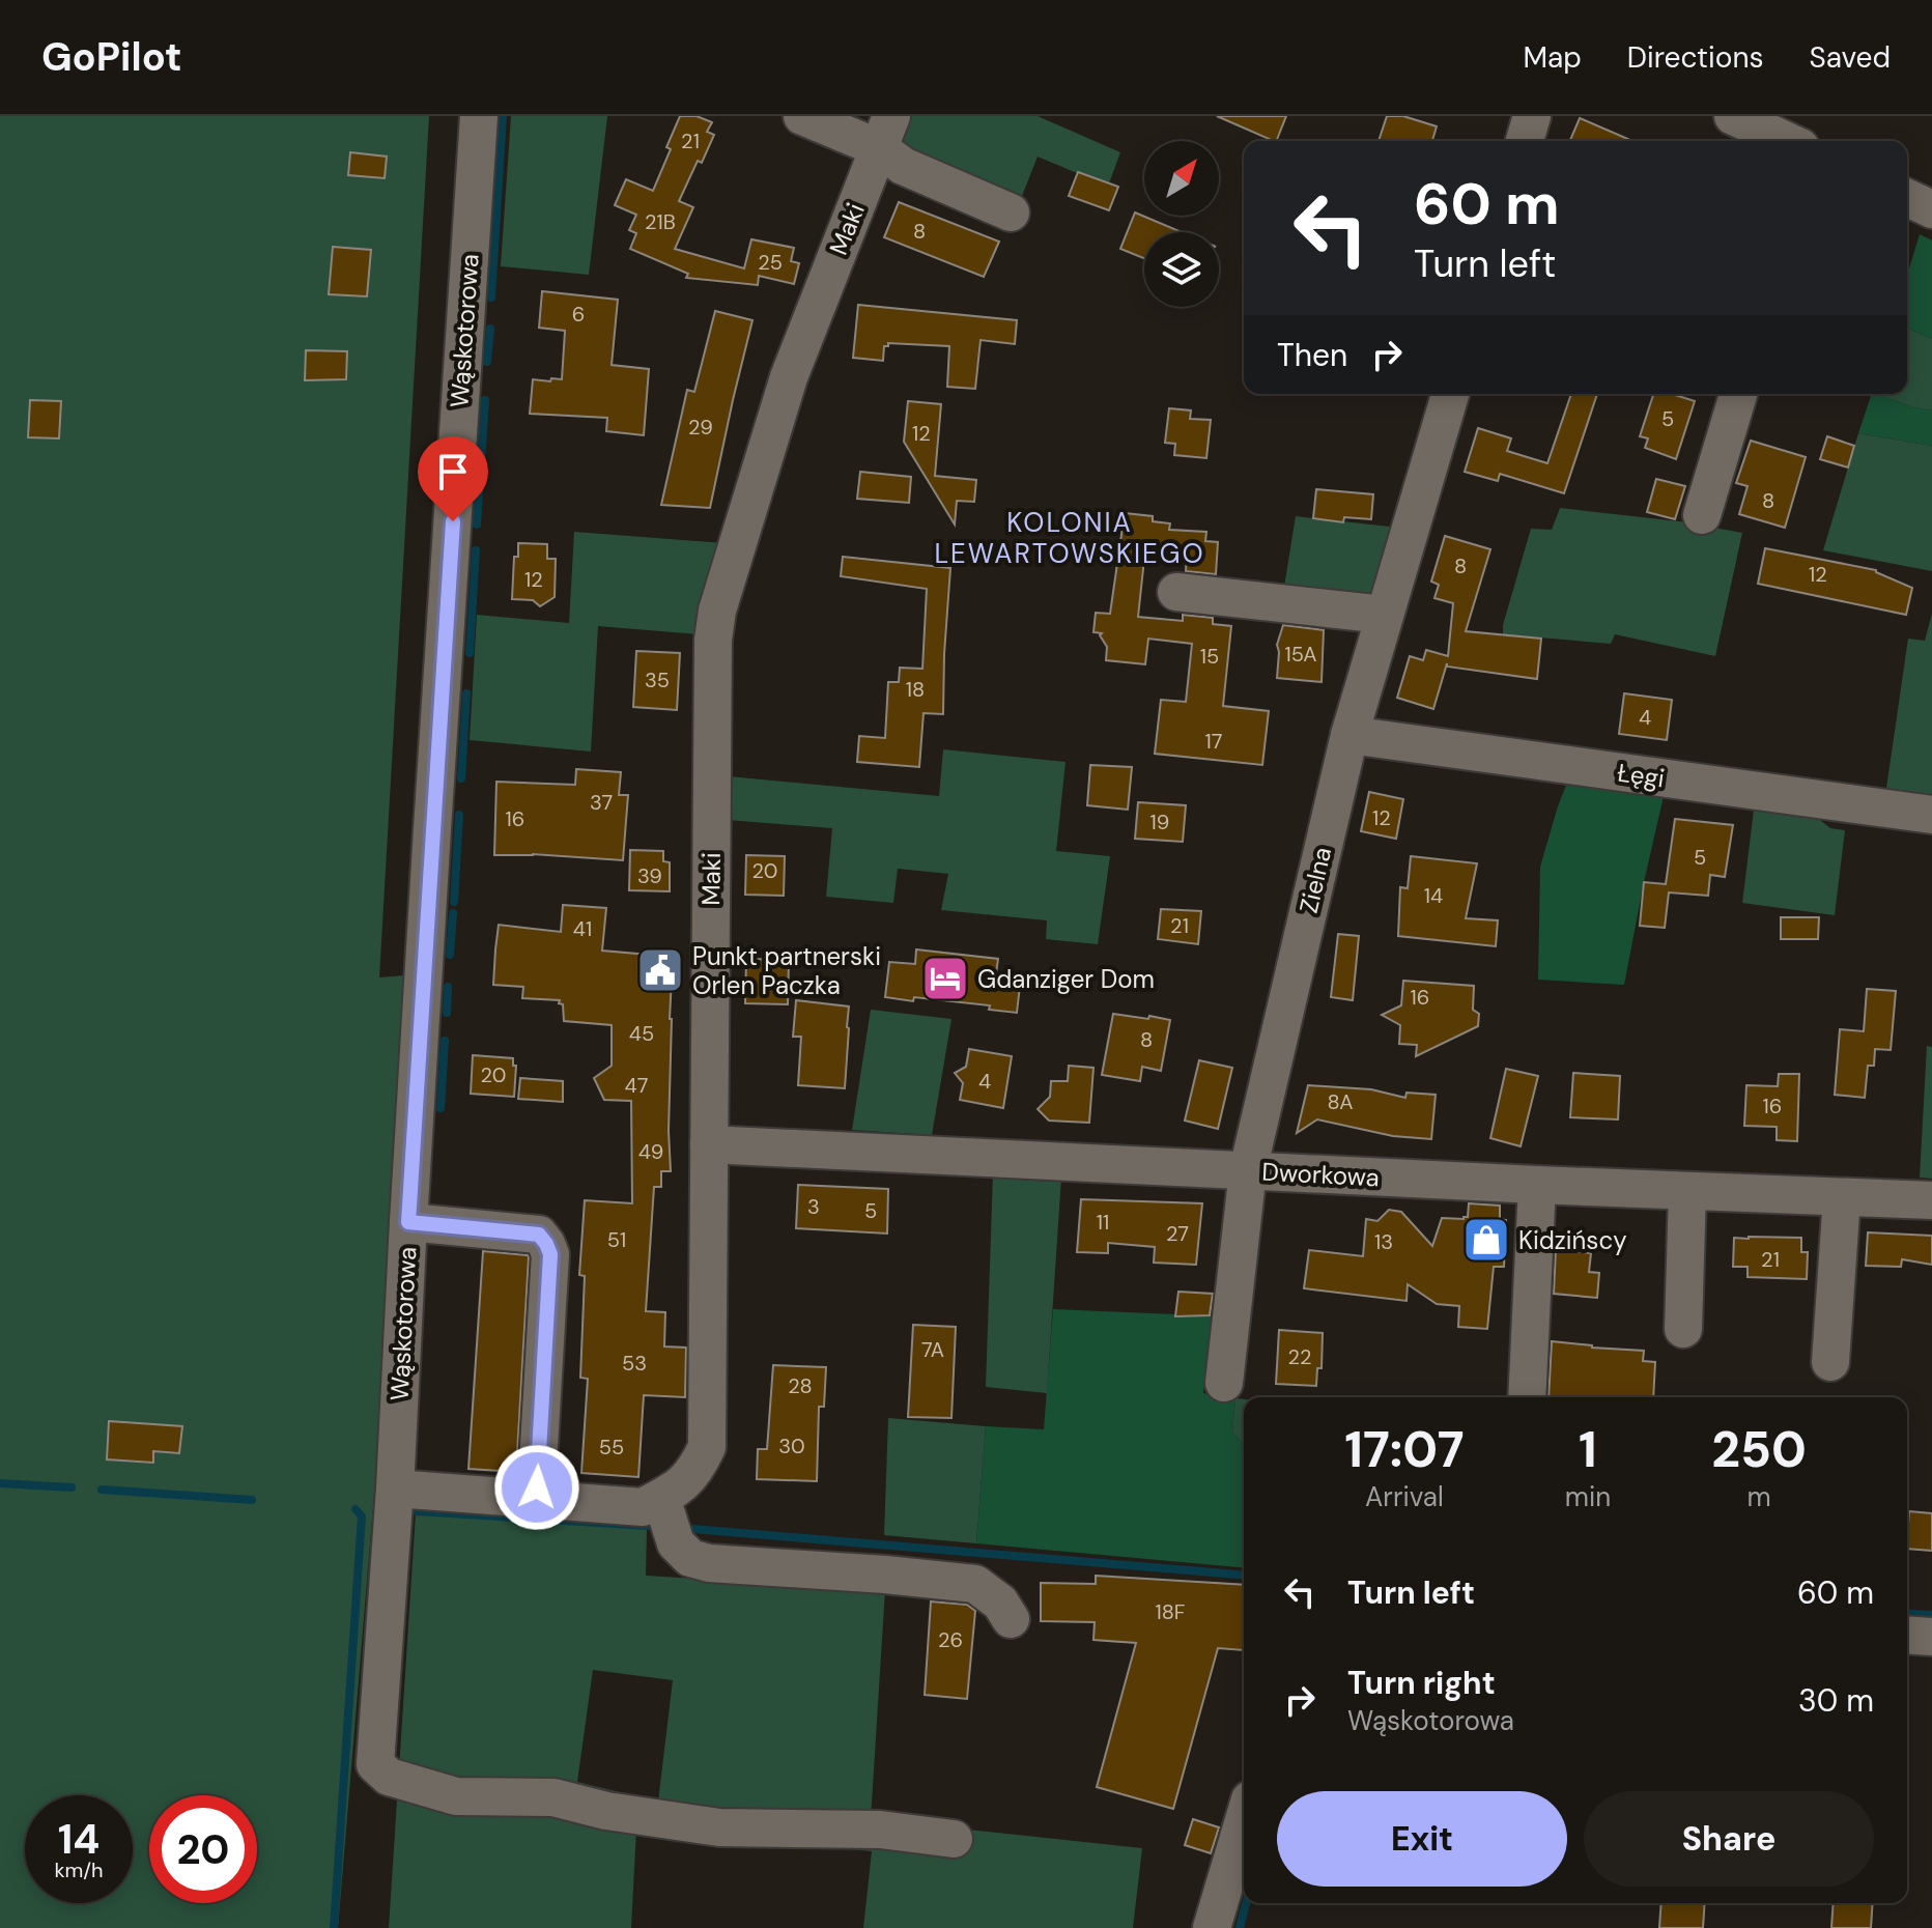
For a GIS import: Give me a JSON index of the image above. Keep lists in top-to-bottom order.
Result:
{
  "streets": {
    "street": [
      "Maki",
      "Wąskotorowa",
      "Łęgi",
      "Zielna",
      "Dworkowa"
    ]
  },
  "crossings": [
    ["Maki", "Wąskotorowa"],
    ["Maki", "Dworkowa"],
    ["Łęgi", "Zielna"],
    ["Zielna", "Dworkowa"]
  ],
  "districts": ["KOLONIA LEWARTOWSKIEGO"],
  "places": {
    "public building": ["Punkt partnerski Orlen Paczka"],
    "hotel": ["Gdanziger Dom"],
    "shop": ["Kidzińscy"]
  },
  "house_numbers": [
    "21",
    "21B",
    "8",
    "25",
    "6",
    "5",
    "29",
    "12",
    "8",
    "8",
    "12",
    "12",
    "15A",
    "15",
    "35",
    "18",
    "4",
    "17",
    "37",
    "12",
    "16",
    "19",
    "5",
    "20",
    "39",
    "14",
    "21",
    "41",
    "16",
    "45",
    "8",
    "20",
    "4",
    "47",
    "8A",
    "16",
    "49",
    "3",
    "5",
    "11",
    "27",
    "51",
    "13",
    "21",
    "7A",
    "22",
    "53",
    "28",
    "30",
    "55",
    "18F",
    "26"
  ],
  "north": "top right",
  "page": {
    "header": "GoPilot",
    "nav": ["Map", "Directions", "Saved"],
    "turn": ["60 m", "Turn left"],
    "then": "Then",
    "eta": [
      "17:07",
      "Arrival",
      "1",
      "min",
      "250",
      "m"
    ],
    "list": [
      {
        "name": "Turn left",
        "value": "60 m"
      },
      {
        "name": "Turn right",
        "note": "Wąskotorowa",
        "value": "30 m"
      }
    ],
    "buttons": ["Exit", "Share"],
    "speed": "14 km/h",
    "limit": "20"
  }
}
